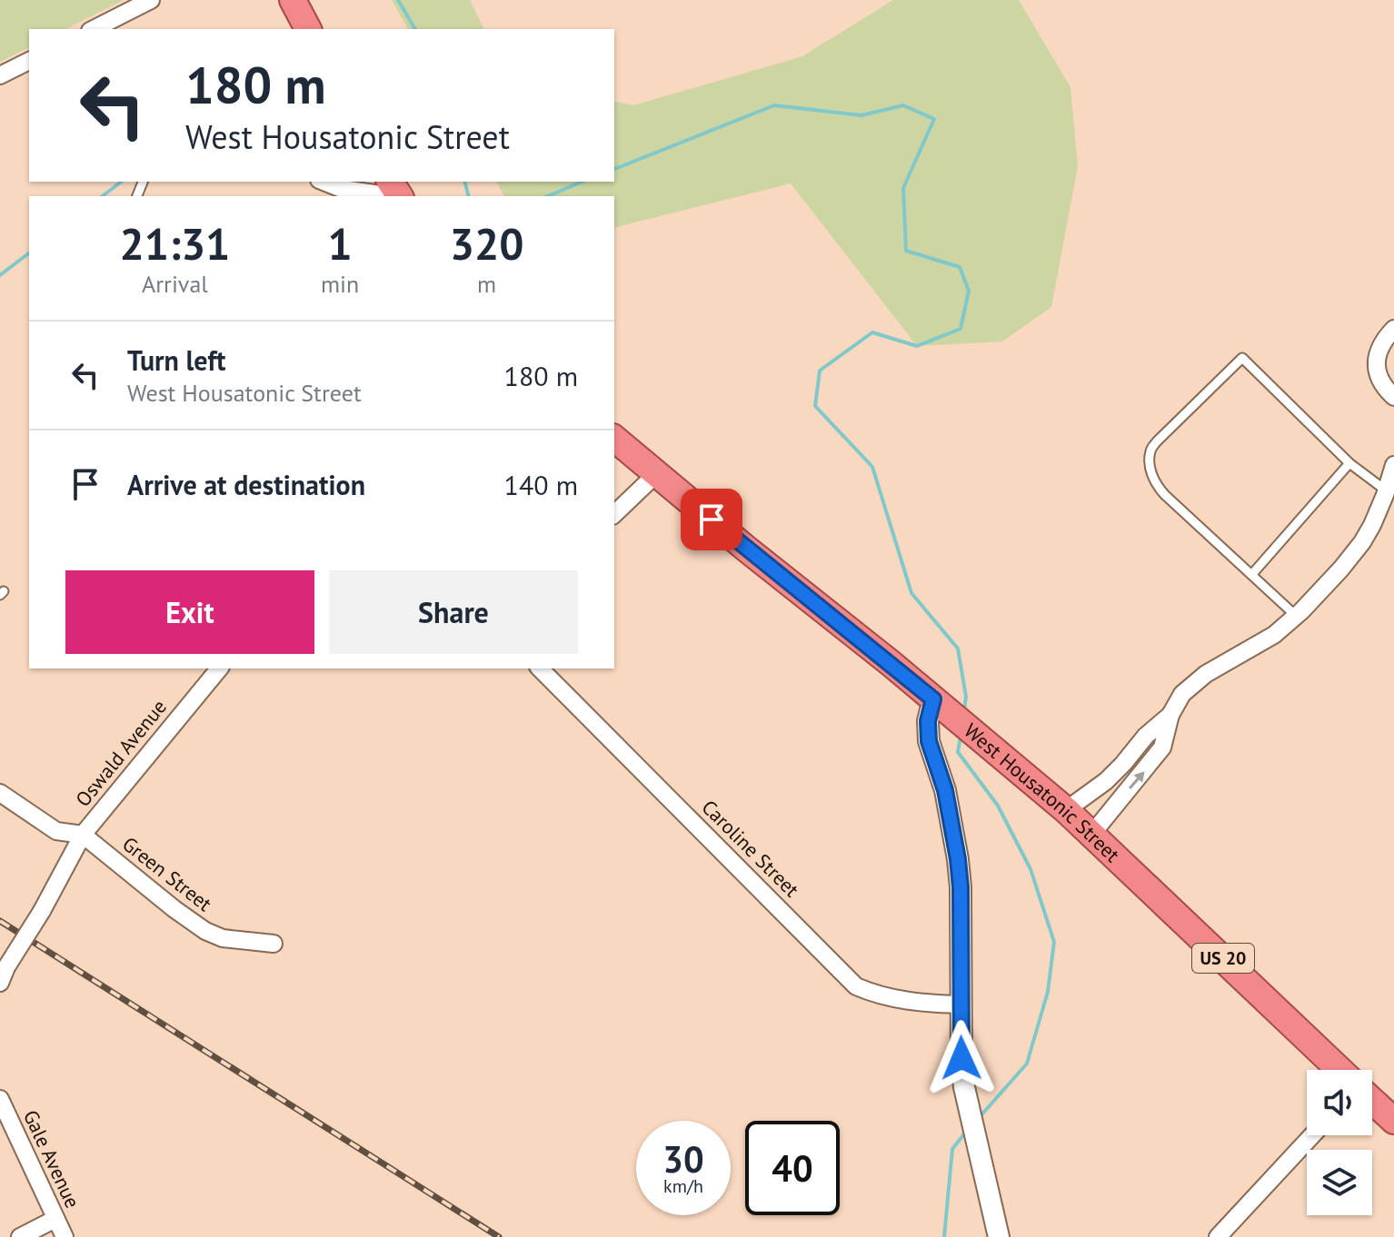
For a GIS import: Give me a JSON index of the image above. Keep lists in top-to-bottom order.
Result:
{
  "streets": {
    "highway": ["West Housatonic Street", "US 20"],
    "street": [
      "Oswald Avenue",
      "Caroline Street",
      "Green Street",
      "Gale Avenue"
    ]
  },
  "crossings": [
    ["Oswald Avenue", "Green Street"]
  ],
  "page": {
    "turn": ["180 m", "West Housatonic Street"],
    "eta": [
      "21:31",
      "Arrival",
      "1",
      "min",
      "320",
      "m"
    ],
    "list": [
      {
        "name": "Turn left",
        "note": "West Housatonic Street",
        "value": "180 m"
      },
      {
        "name": "Arrive at destination",
        "value": "140 m"
      }
    ],
    "buttons": ["Exit", "Share"],
    "speed": "30 km/h",
    "limit": "40"
  }
}
